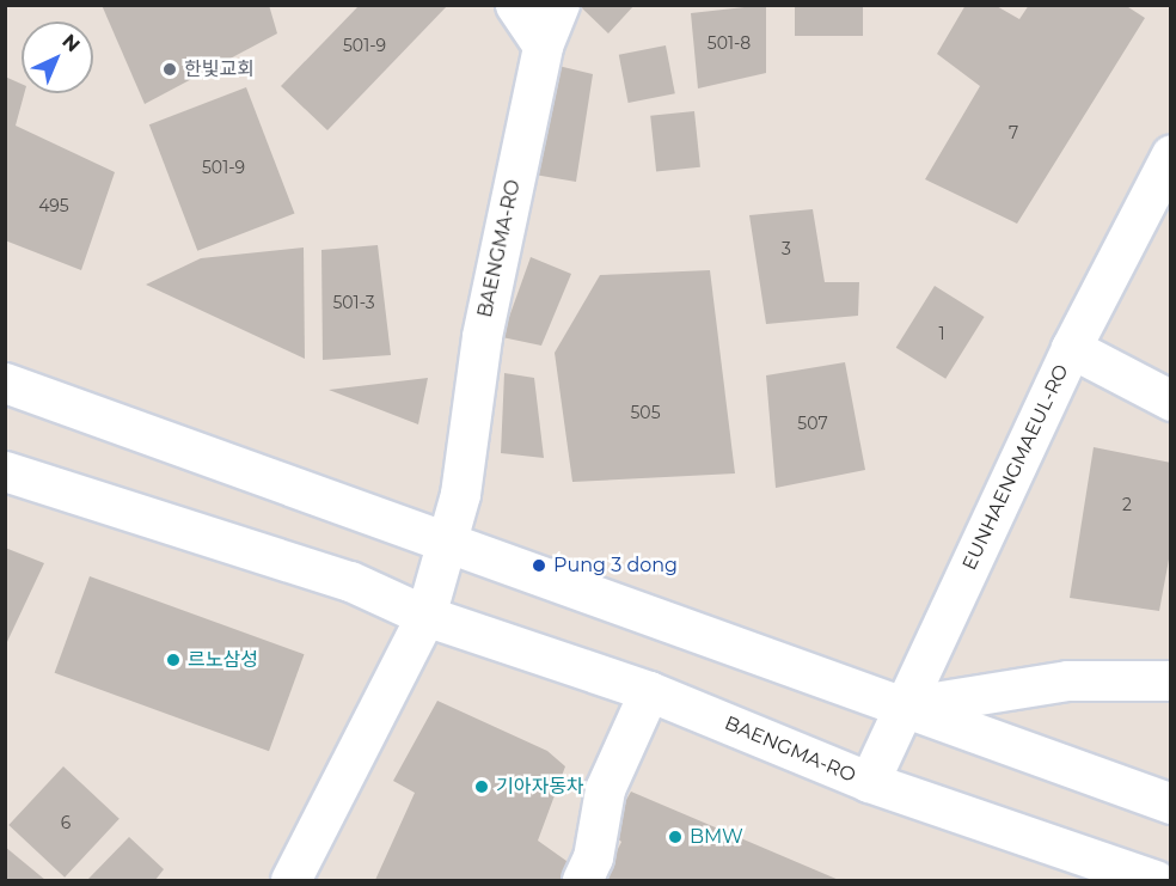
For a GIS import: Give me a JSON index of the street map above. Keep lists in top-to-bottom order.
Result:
{
  "streets": {
    "main road": ["BAENGMA-RO", "EUNHAENGMAEUL-RO"]
  },
  "crossings": [
    ["BAENGMA-RO", "EUNHAENGMAEUL-RO"]
  ],
  "places": [
    "한빛교회",
    "Pung 3 dong",
    "르노삼성",
    "기아자동차",
    "BMW"
  ],
  "house_numbers": [
    "501-8",
    "501-9",
    "7",
    "501-9",
    "495",
    "3",
    "501-3",
    "1",
    "505",
    "507",
    "2",
    "6"
  ],
  "north": "top right"
}
